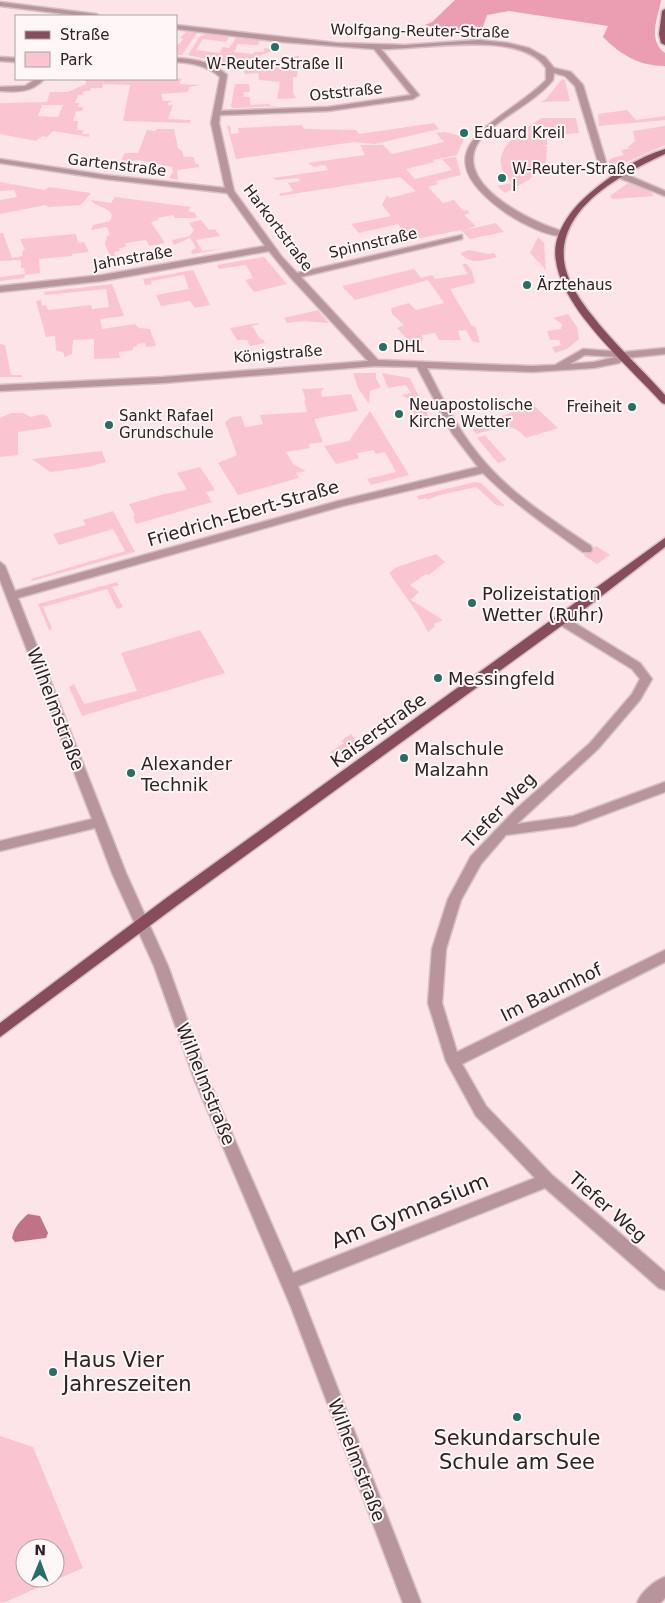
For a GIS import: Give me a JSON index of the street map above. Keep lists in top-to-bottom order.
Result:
{
  "streets": {
    "main road": ["Kaiserstraße"],
    "street": [
      "Wolfgang-Reuter-Straße",
      "Oststraße",
      "Gartenstraße",
      "Harkortstraße",
      "Spinnstraße",
      "Jahnstraße",
      "Königstraße",
      "Friedrich-Ebert-Straße",
      "Wilhelmstraße",
      "Tiefer Weg",
      "Im Baumhof",
      "Am Gymnasium"
    ]
  },
  "crossings": [
    ["Wolfgang-Reuter-Straße", "Oststraße"],
    ["Oststraße", "Harkortstraße"],
    ["Gartenstraße", "Harkortstraße"],
    ["Harkortstraße", "Spinnstraße"],
    ["Harkortstraße", "Jahnstraße"],
    ["Harkortstraße", "Königstraße"],
    ["Friedrich-Ebert-Straße", "Wilhelmstraße"],
    ["Wilhelmstraße", "Kaiserstraße"],
    ["Wilhelmstraße", "Am Gymnasium"],
    ["Kaiserstraße", "Tiefer Weg"],
    ["Tiefer Weg", "Im Baumhof"],
    ["Tiefer Weg", "Am Gymnasium"]
  ],
  "places": [
    "W-Reuter-Straße II",
    "Eduard Kreil",
    "W-Reuter-Straße I",
    "Ärztehaus",
    "DHL",
    "Freiheit",
    "Neuapostolische Kirche Wetter",
    "Sankt Rafael Grundschule",
    "Polizeistation Wetter (Ruhr)",
    "Messingfeld",
    "Malschule Malzahn",
    "Alexander Technik",
    "Haus Vier Jahreszeiten",
    "Sekundarschule Schule am See"
  ],
  "legend": ["Straße", "Park"],
  "north": "top"
}
